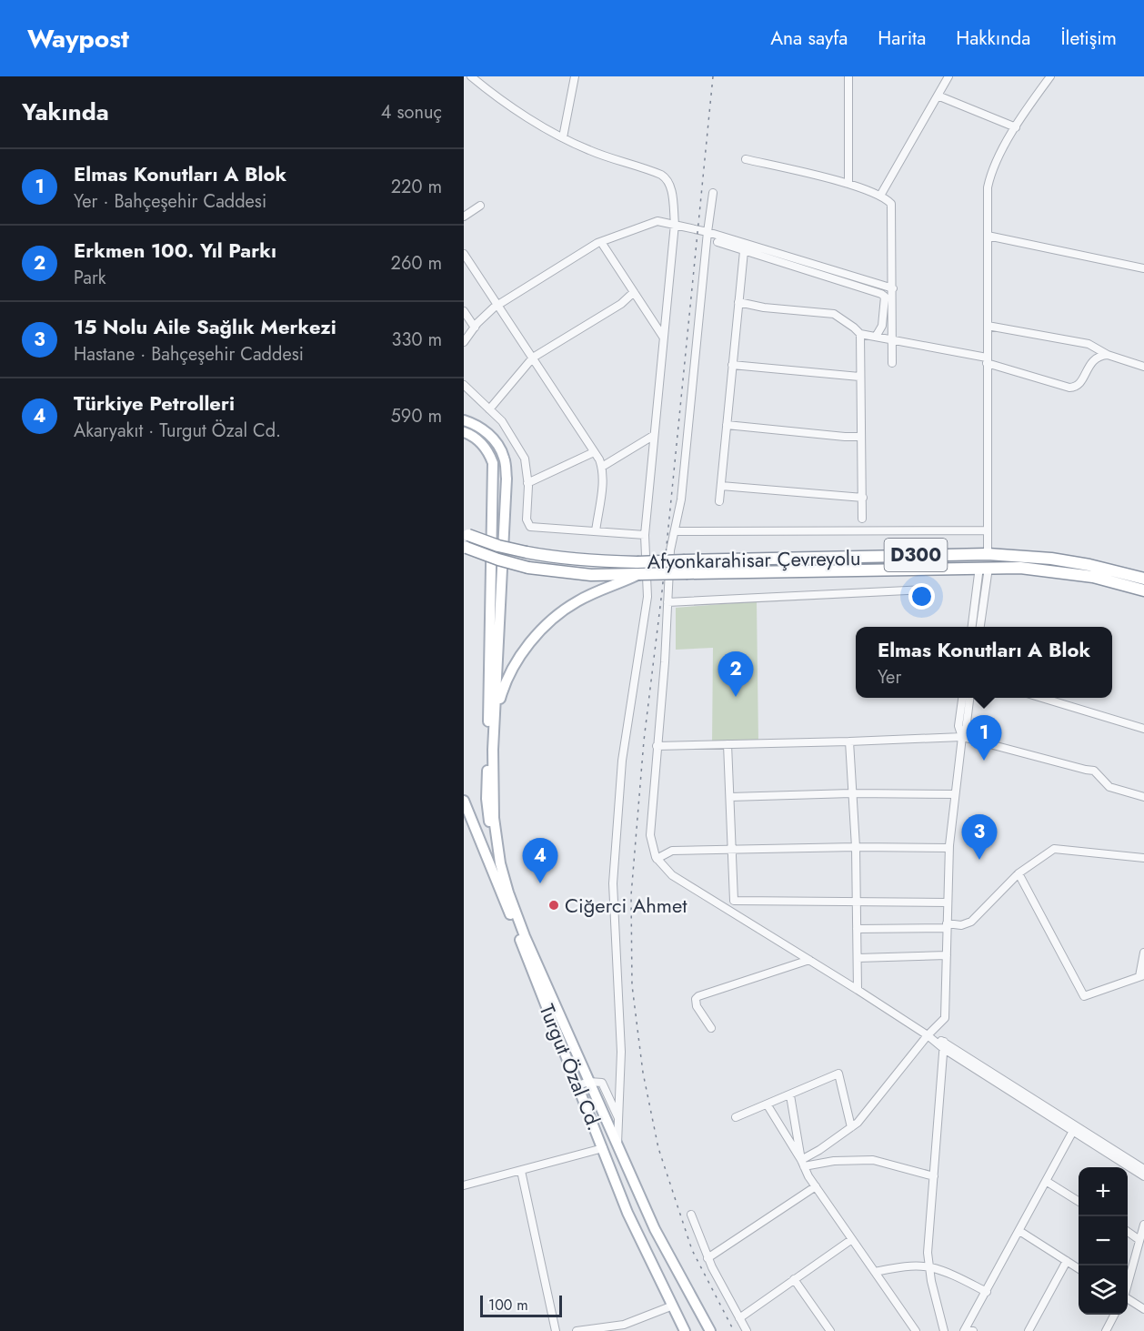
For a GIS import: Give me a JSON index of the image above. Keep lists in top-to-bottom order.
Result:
{
  "streets": {
    "highway": ["D300", "Afyonkarahisar Çevreyolu"],
    "main road": ["Turgut Özal Cd."]
  },
  "places": ["Ciğerci Ahmet"],
  "scale_bar": "100 m",
  "page": {
    "header": "Waypost",
    "nav": [
      "Ana sayfa",
      "Harita",
      "Hakkında",
      "İletişim"
    ],
    "heading": ["Yakında", "4 sonuç"],
    "list": [
      {
        "mark": "1",
        "name": "Elmas Konutları A Blok",
        "note": "Yer · Bahçeşehir Caddesi",
        "value": "220 m"
      },
      {
        "mark": "2",
        "name": "Erkmen 100. Yıl Parkı",
        "note": "Park",
        "value": "260 m"
      },
      {
        "mark": "3",
        "name": "15 Nolu Aile Sağlık Merkezi",
        "note": "Hastane · Bahçeşehir Caddesi",
        "value": "330 m"
      },
      {
        "mark": "4",
        "name": "Türkiye Petrolleri",
        "note": "Akaryakıt · Turgut Özal Cd.",
        "value": "590 m"
      }
    ],
    "popup": ["Elmas Konutları A Blok", "Yer"],
    "pins": [
      "2",
      "1",
      "3",
      "4"
    ],
    "map_buttons": ["+", "−"],
    "scale": "100 m"
  }
}
